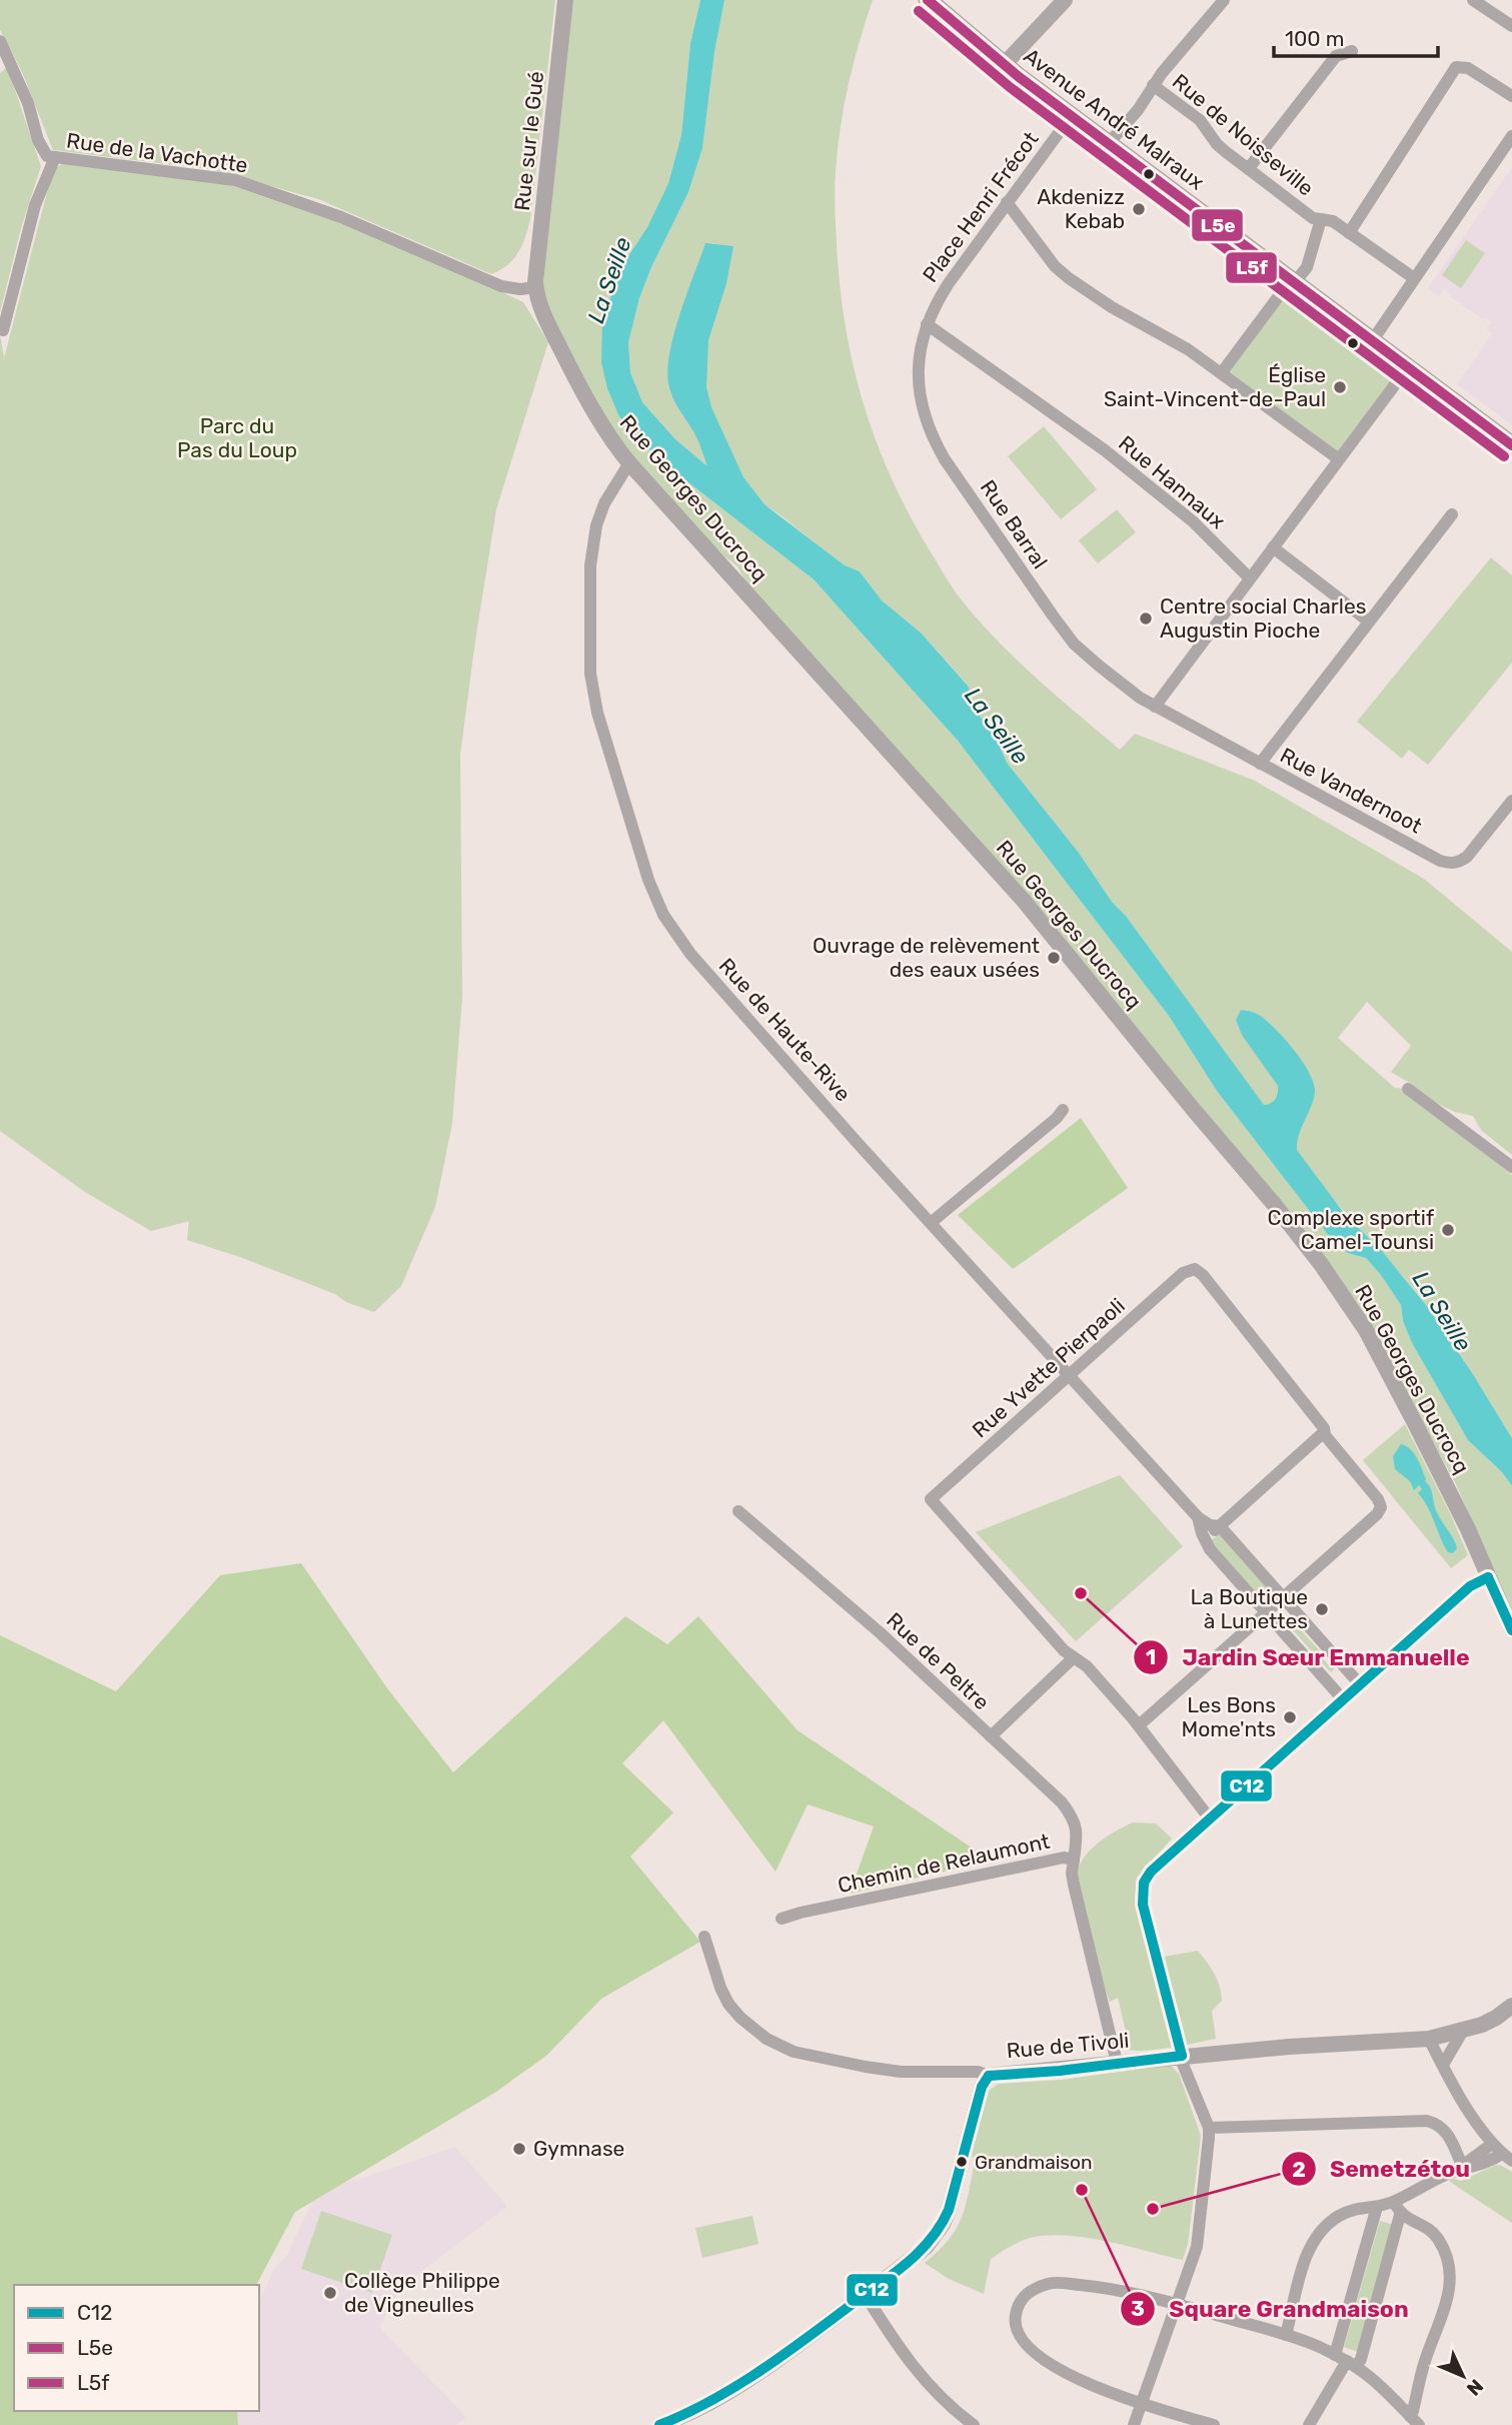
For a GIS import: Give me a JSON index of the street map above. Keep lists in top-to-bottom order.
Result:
{
  "streets": {
    "main road": ["Avenue André Malraux"],
    "street": [
      "Rue de Noisseville",
      "Rue sur le Gué",
      "Rue de la Vachotte",
      "Place Henri Frécot",
      "Rue Hannaux",
      "Rue Georges Ducrocq",
      "Rue Barral",
      "Rue Vandernoot",
      "Rue de Haute-Rive",
      "Rue Yvette Pierpaoli",
      "Rue de Peltre",
      "Chemin de Relaumont",
      "Rue de Tivoli"
    ]
  },
  "crossings": [
    ["Avenue André Malraux", "Rue de Noisseville"],
    ["Avenue André Malraux", "Place Henri Frécot"],
    ["Rue sur le Gué", "Rue de la Vachotte"],
    ["Rue sur le Gué", "Rue Georges Ducrocq"],
    ["Rue de la Vachotte", "Rue Georges Ducrocq"],
    ["Place Henri Frécot", "Rue Hannaux"],
    ["Place Henri Frécot", "Rue Barral"],
    ["Rue Hannaux", "Rue Barral"],
    ["Rue Georges Ducrocq", "Rue de Haute-Rive"],
    ["Rue Barral", "Rue Vandernoot"],
    ["Rue de Haute-Rive", "Rue Yvette Pierpaoli"],
    ["Rue de Peltre", "Chemin de Relaumont"],
    ["Chemin de Relaumont", "Rue de Tivoli"]
  ],
  "water": ["La Seille"],
  "parks": ["Parc du Pas du Loup"],
  "places": [
    "Akdenizz Kebab",
    "Église Saint-Vincent-de-Paul",
    "Centre social Charles Augustin Pioche",
    "Ouvrage de relèvement des eaux usées",
    "Complexe sportif Camel-Tounsi",
    "Jardin Sœur Emmanuelle",
    "La Boutique à Lunettes",
    "Les Bons Mome'nts",
    "Gymnase",
    "Grandmaison",
    "Square Grandmaison",
    "Semetzétou",
    "Collège Philippe de Vigneulles"
  ],
  "lines": ["transit line L5e", "transit line L5f", "transit line C12"],
  "legend": ["C12", "L5e", "L5f"],
  "scale_bar": "100 m",
  "north": "bottom right"
}
